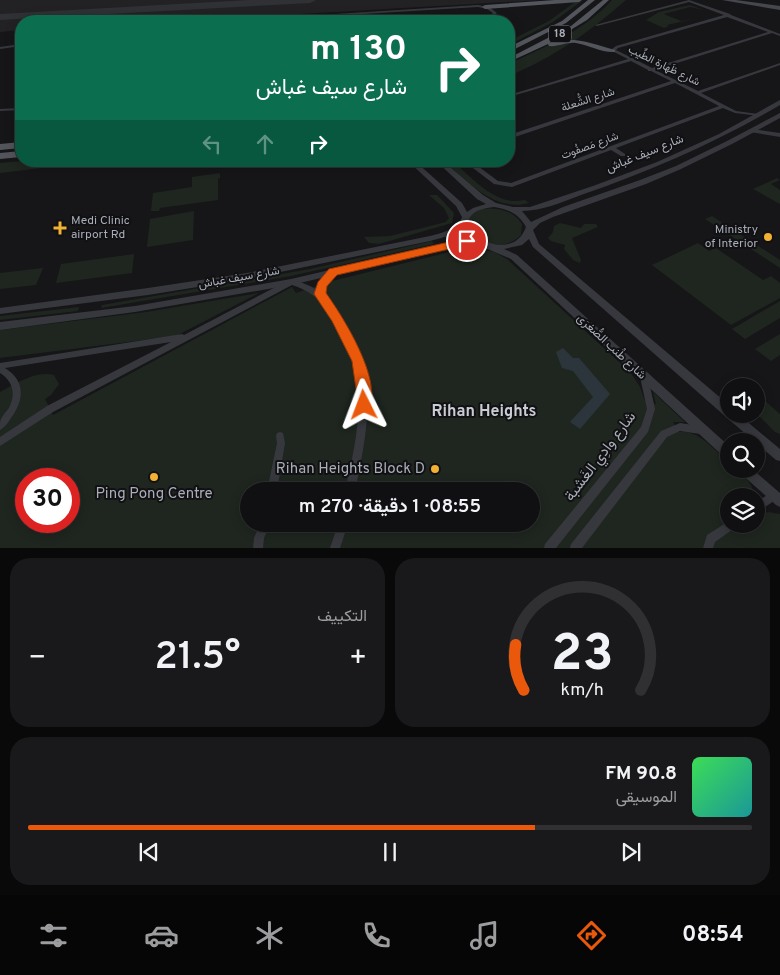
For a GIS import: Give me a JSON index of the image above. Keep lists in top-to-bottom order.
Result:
{
  "streets": {
    "main road": ["18"],
    "street": [
      "شارع ظَهارة الطِّيب",
      "شارع الشُّعلة",
      "شارع مَصفُوت",
      "شارع سيف غباش",
      "شارع طُنب الصُّغرَى",
      "شارع وادِي الغَشبة"
    ]
  },
  "crossings": [
    ["شارع ظَهارة الطِّيب", "شارع الشُّعلة"],
    ["شارع ظَهارة الطِّيب", "شارع مَصفُوت"],
    ["شارع ظَهارة الطِّيب", "شارع سيف غباش"],
    ["شارع سيف غباش", "شارع طُنب الصُّغرَى"],
    ["شارع طُنب الصُّغرَى", "شارع وادِي الغَشبة"]
  ],
  "districts": ["Rihan Heights"],
  "places": {
    "health": ["Medi Clinic airport Rd"],
    "other": ["Ministry of Interior", "Rihan Heights Block D", "Ping Pong Centre"]
  },
  "page": {
    "turn": ["130 m", "شارع سيف غباش"],
    "limit": "30",
    "trip": "08:55 · 1 دقيقة · 270 m",
    "tile": "التكييف",
    "heat": ["−", "21.5°", "+"],
    "song": ["90.8 FM", "الموسيقى"],
    "tabs": "08:54",
    "gauge": ["23", "km/h"]
  }
}
